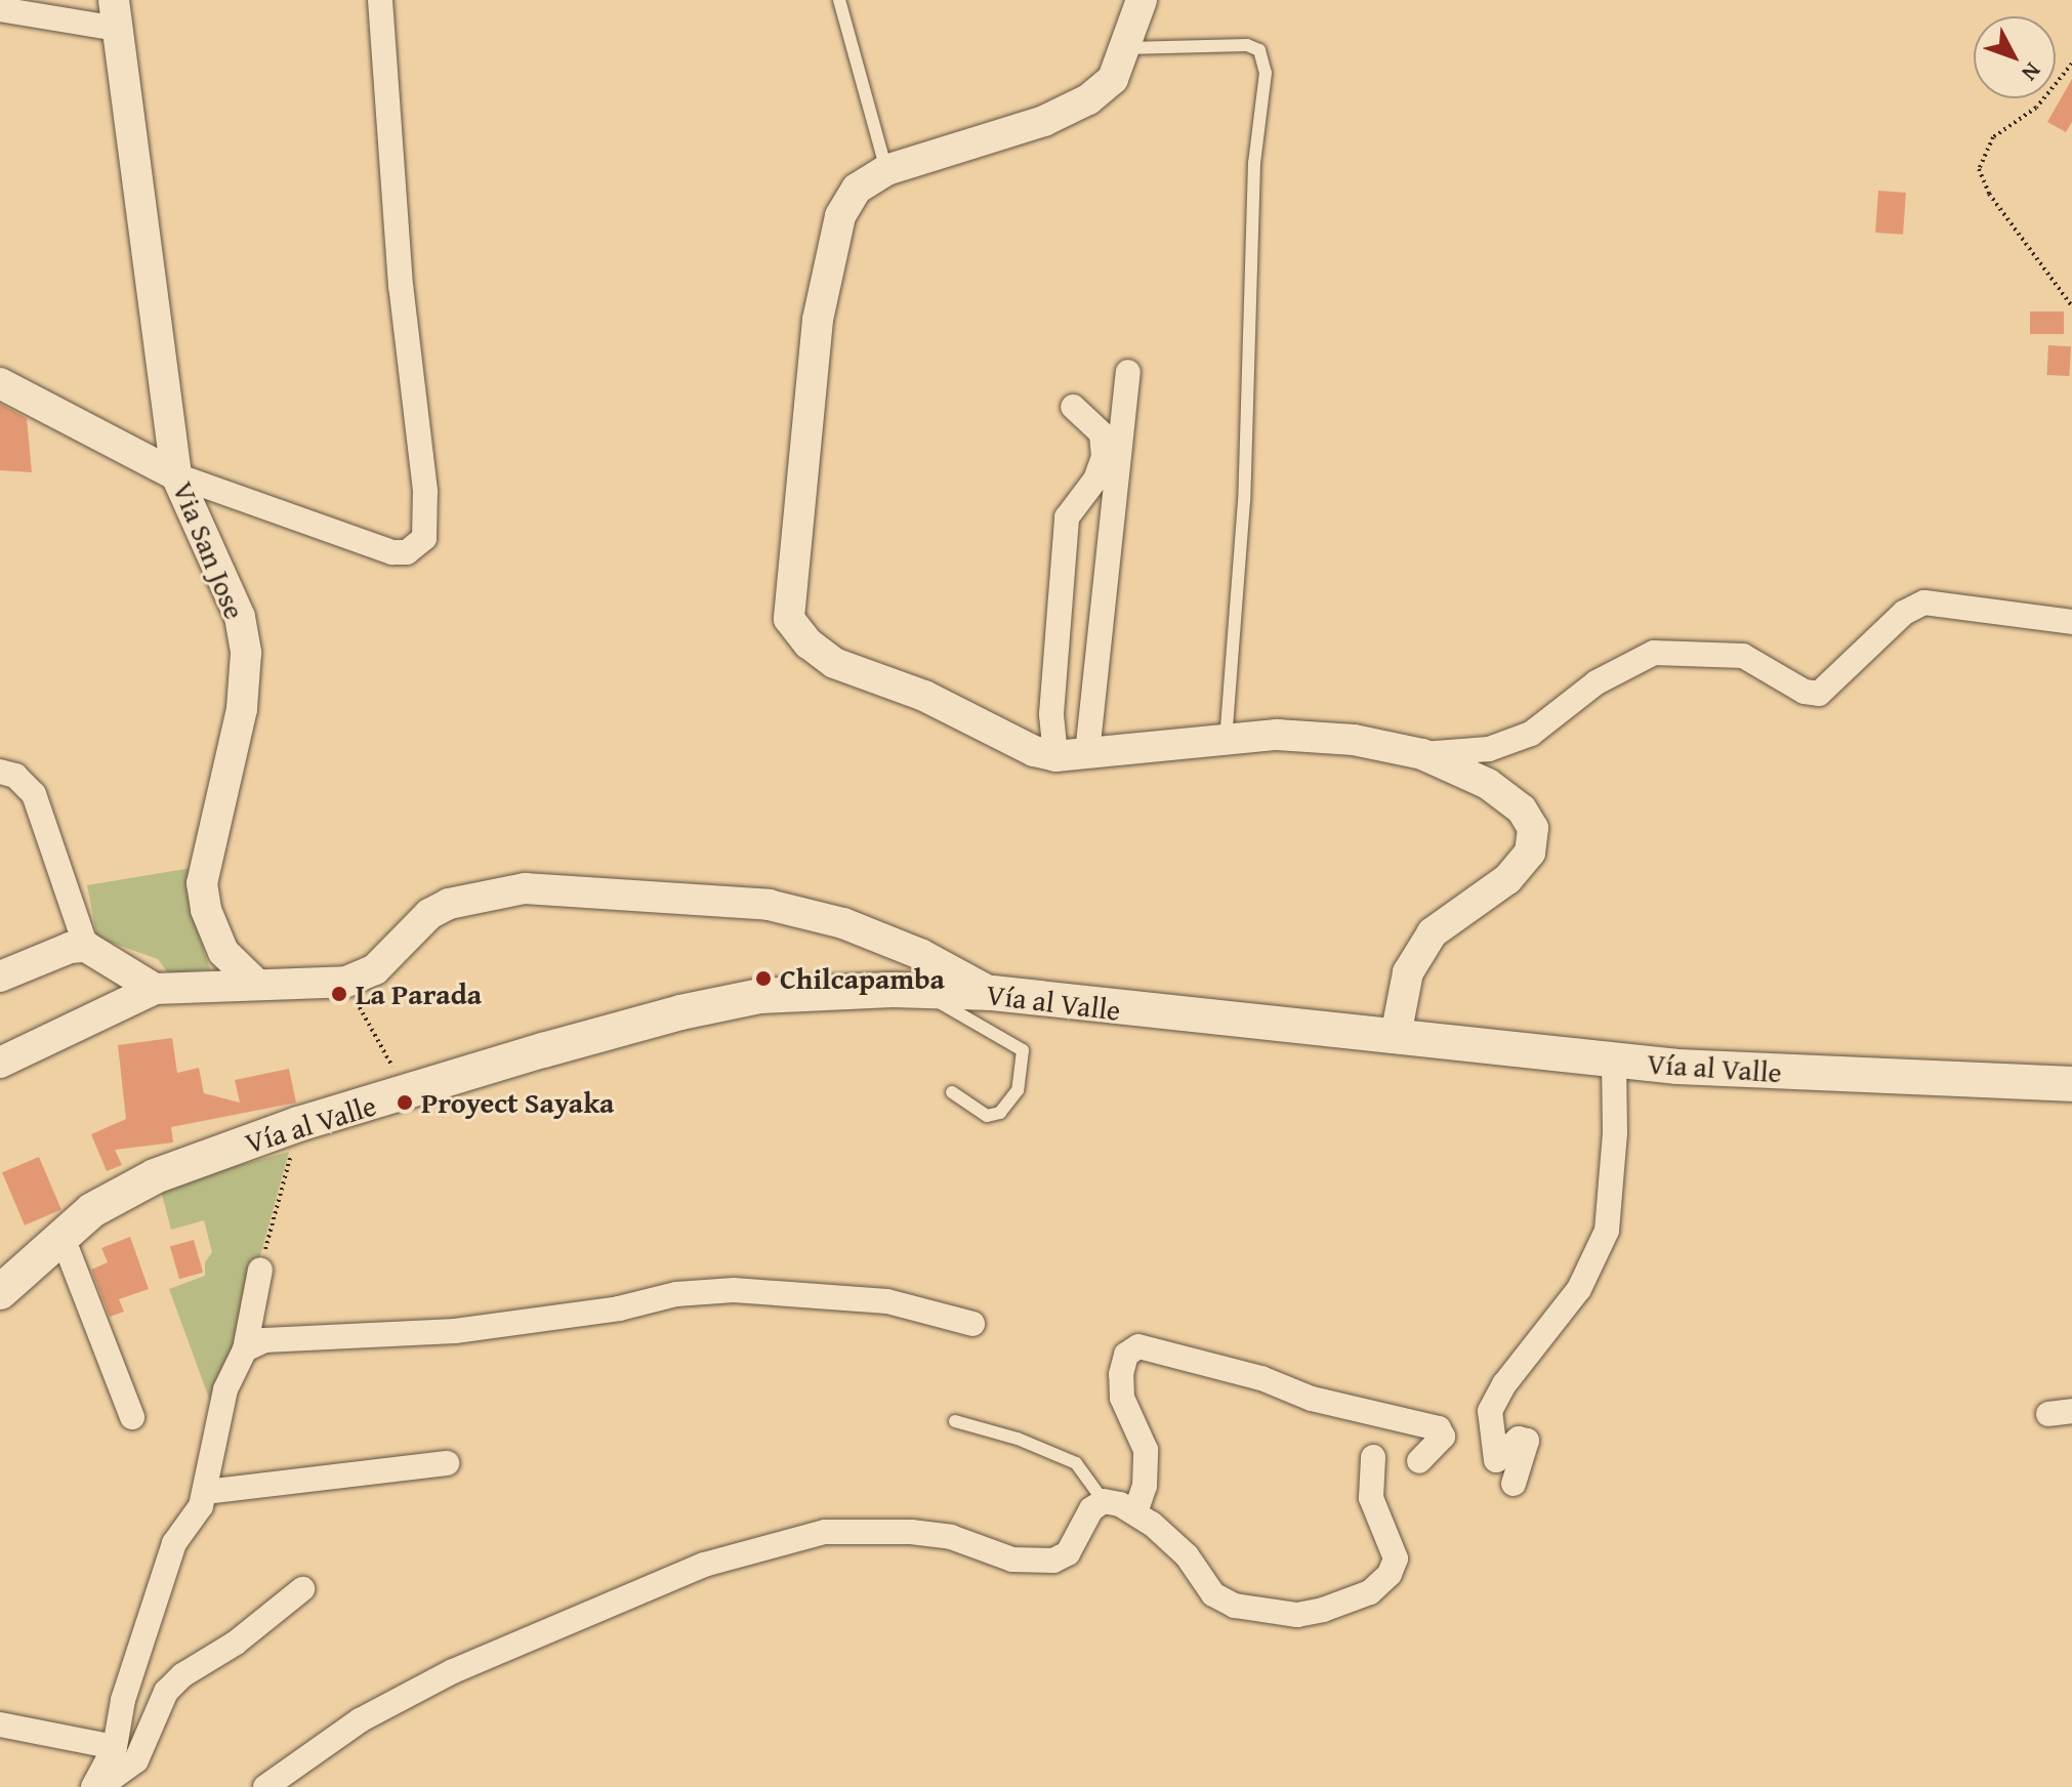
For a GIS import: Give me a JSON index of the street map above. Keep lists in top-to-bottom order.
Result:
{
  "streets": {
    "main road": ["Vía al Valle"],
    "street": ["Via San Jose"]
  },
  "places": ["Chilcapamba", "La Parada", "Proyect Sayaka"],
  "north": "bottom right"
}
